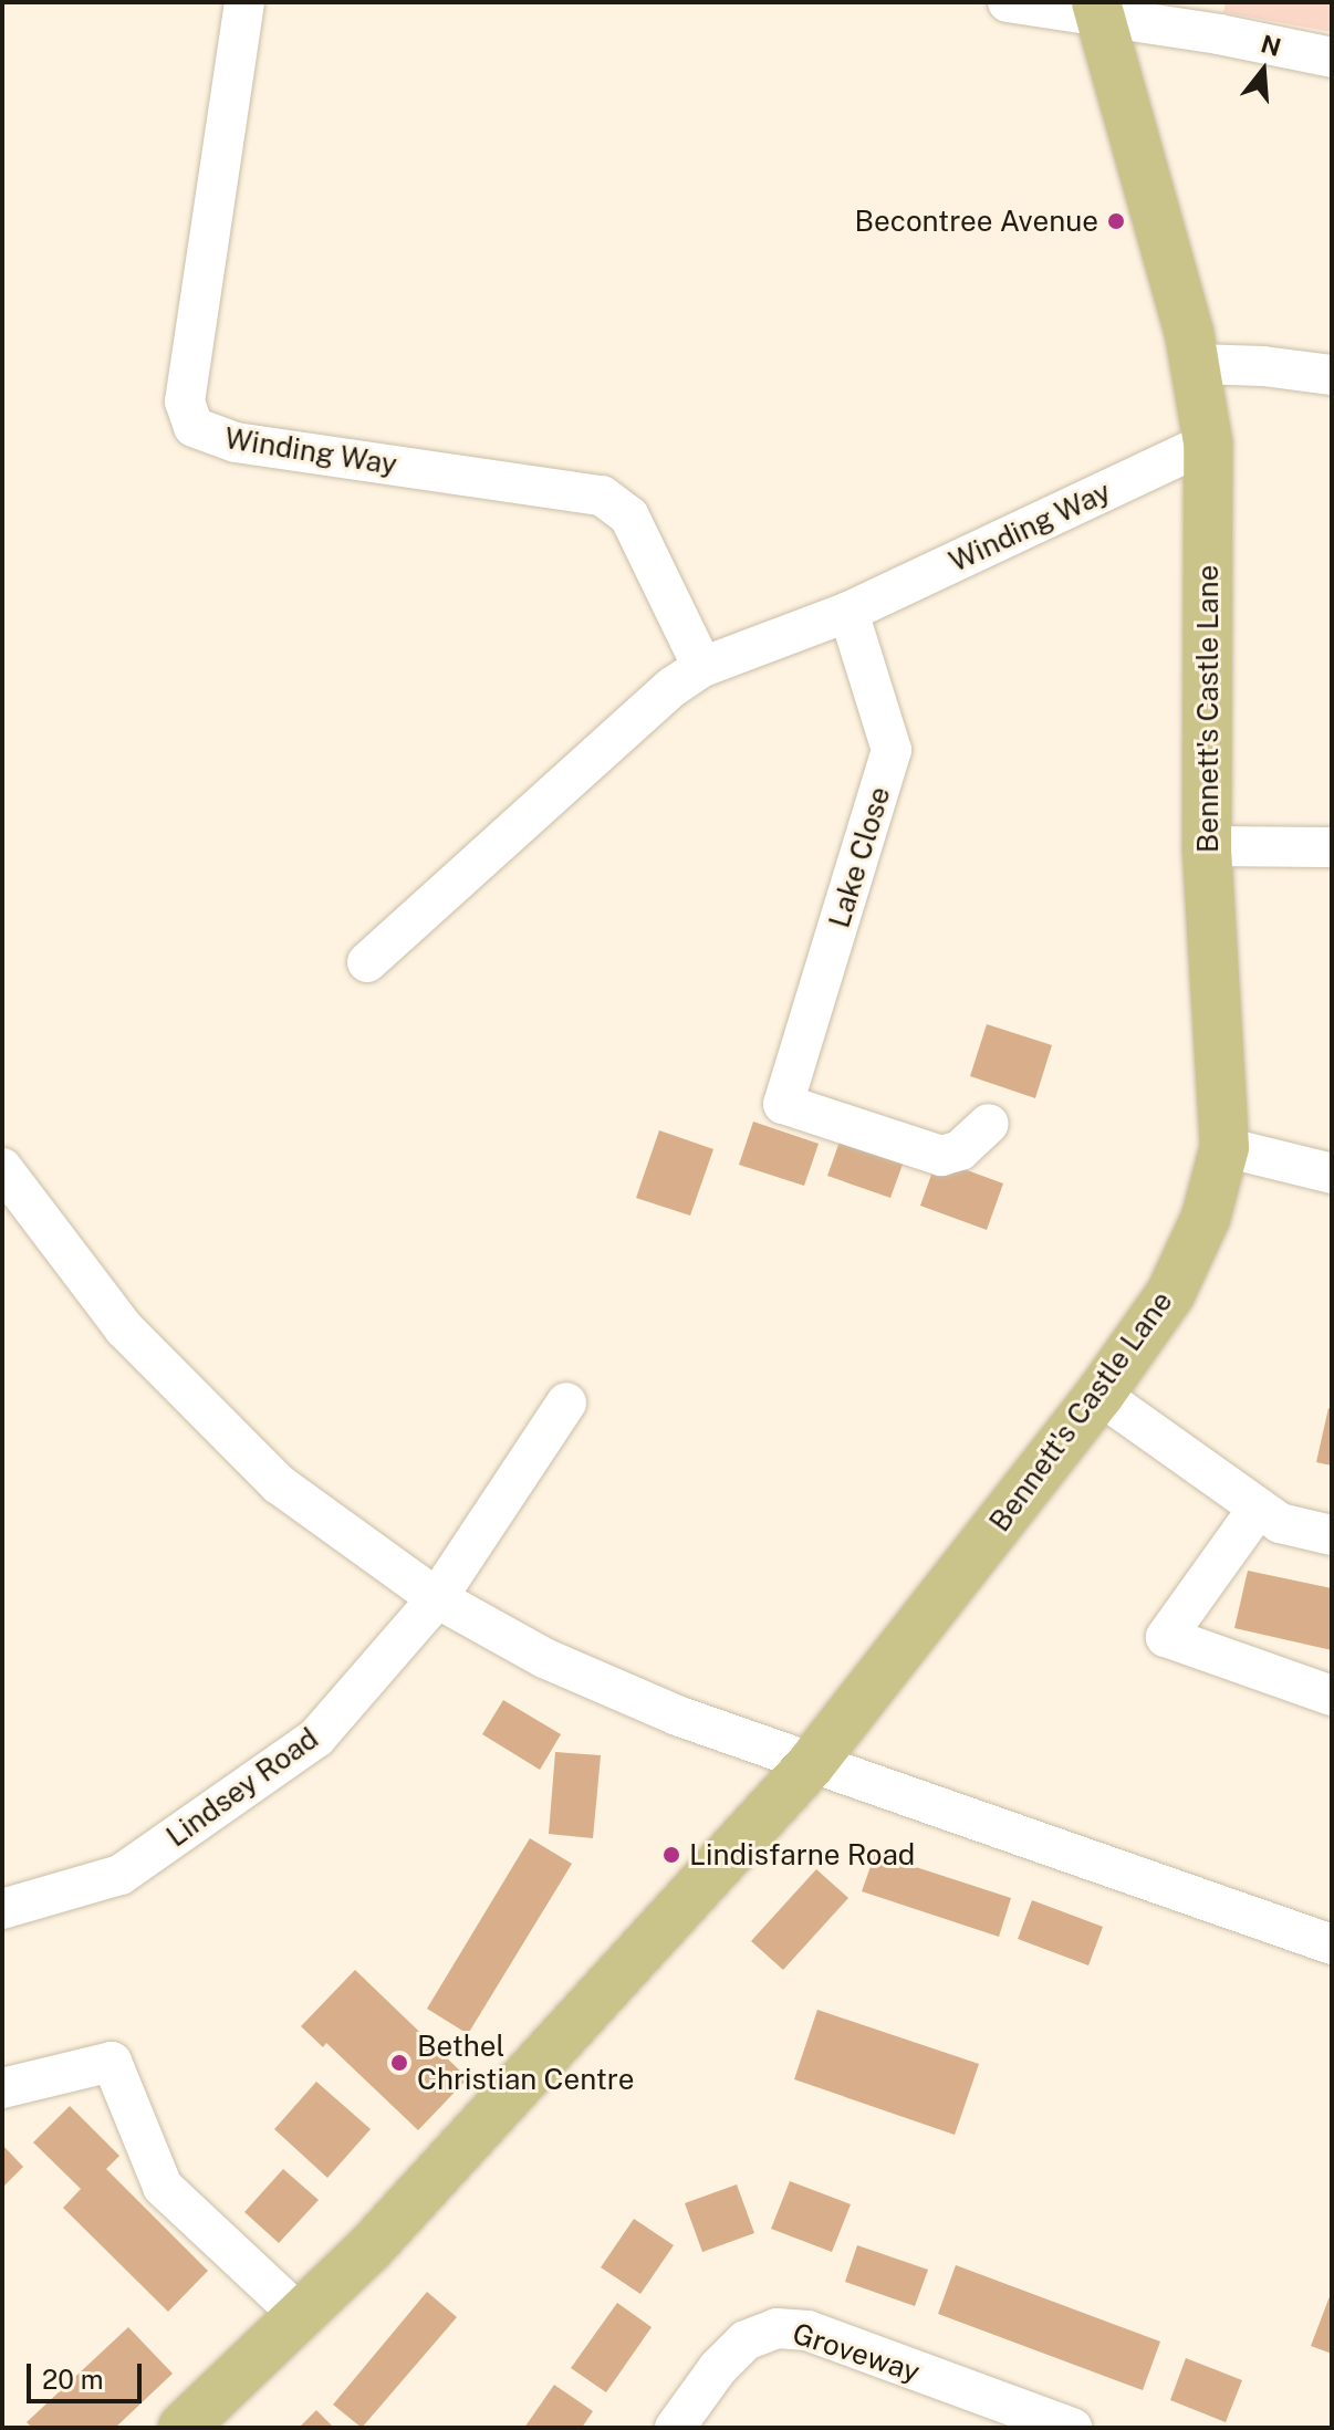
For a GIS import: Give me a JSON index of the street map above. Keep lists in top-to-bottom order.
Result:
{
  "streets": {
    "main road": ["Bennett's Castle Lane"],
    "street": [
      "Winding Way",
      "Lake Close",
      "Lindsey Road",
      "Groveway"
    ]
  },
  "crossings": [
    ["Winding Way", "Bennett's Castle Lane"],
    ["Winding Way", "Lake Close"]
  ],
  "places": ["Becontree Avenue", "Lindisfarne Road", "Bethel Christian Centre"],
  "scale_bar": "20 m",
  "north": "top"
}
